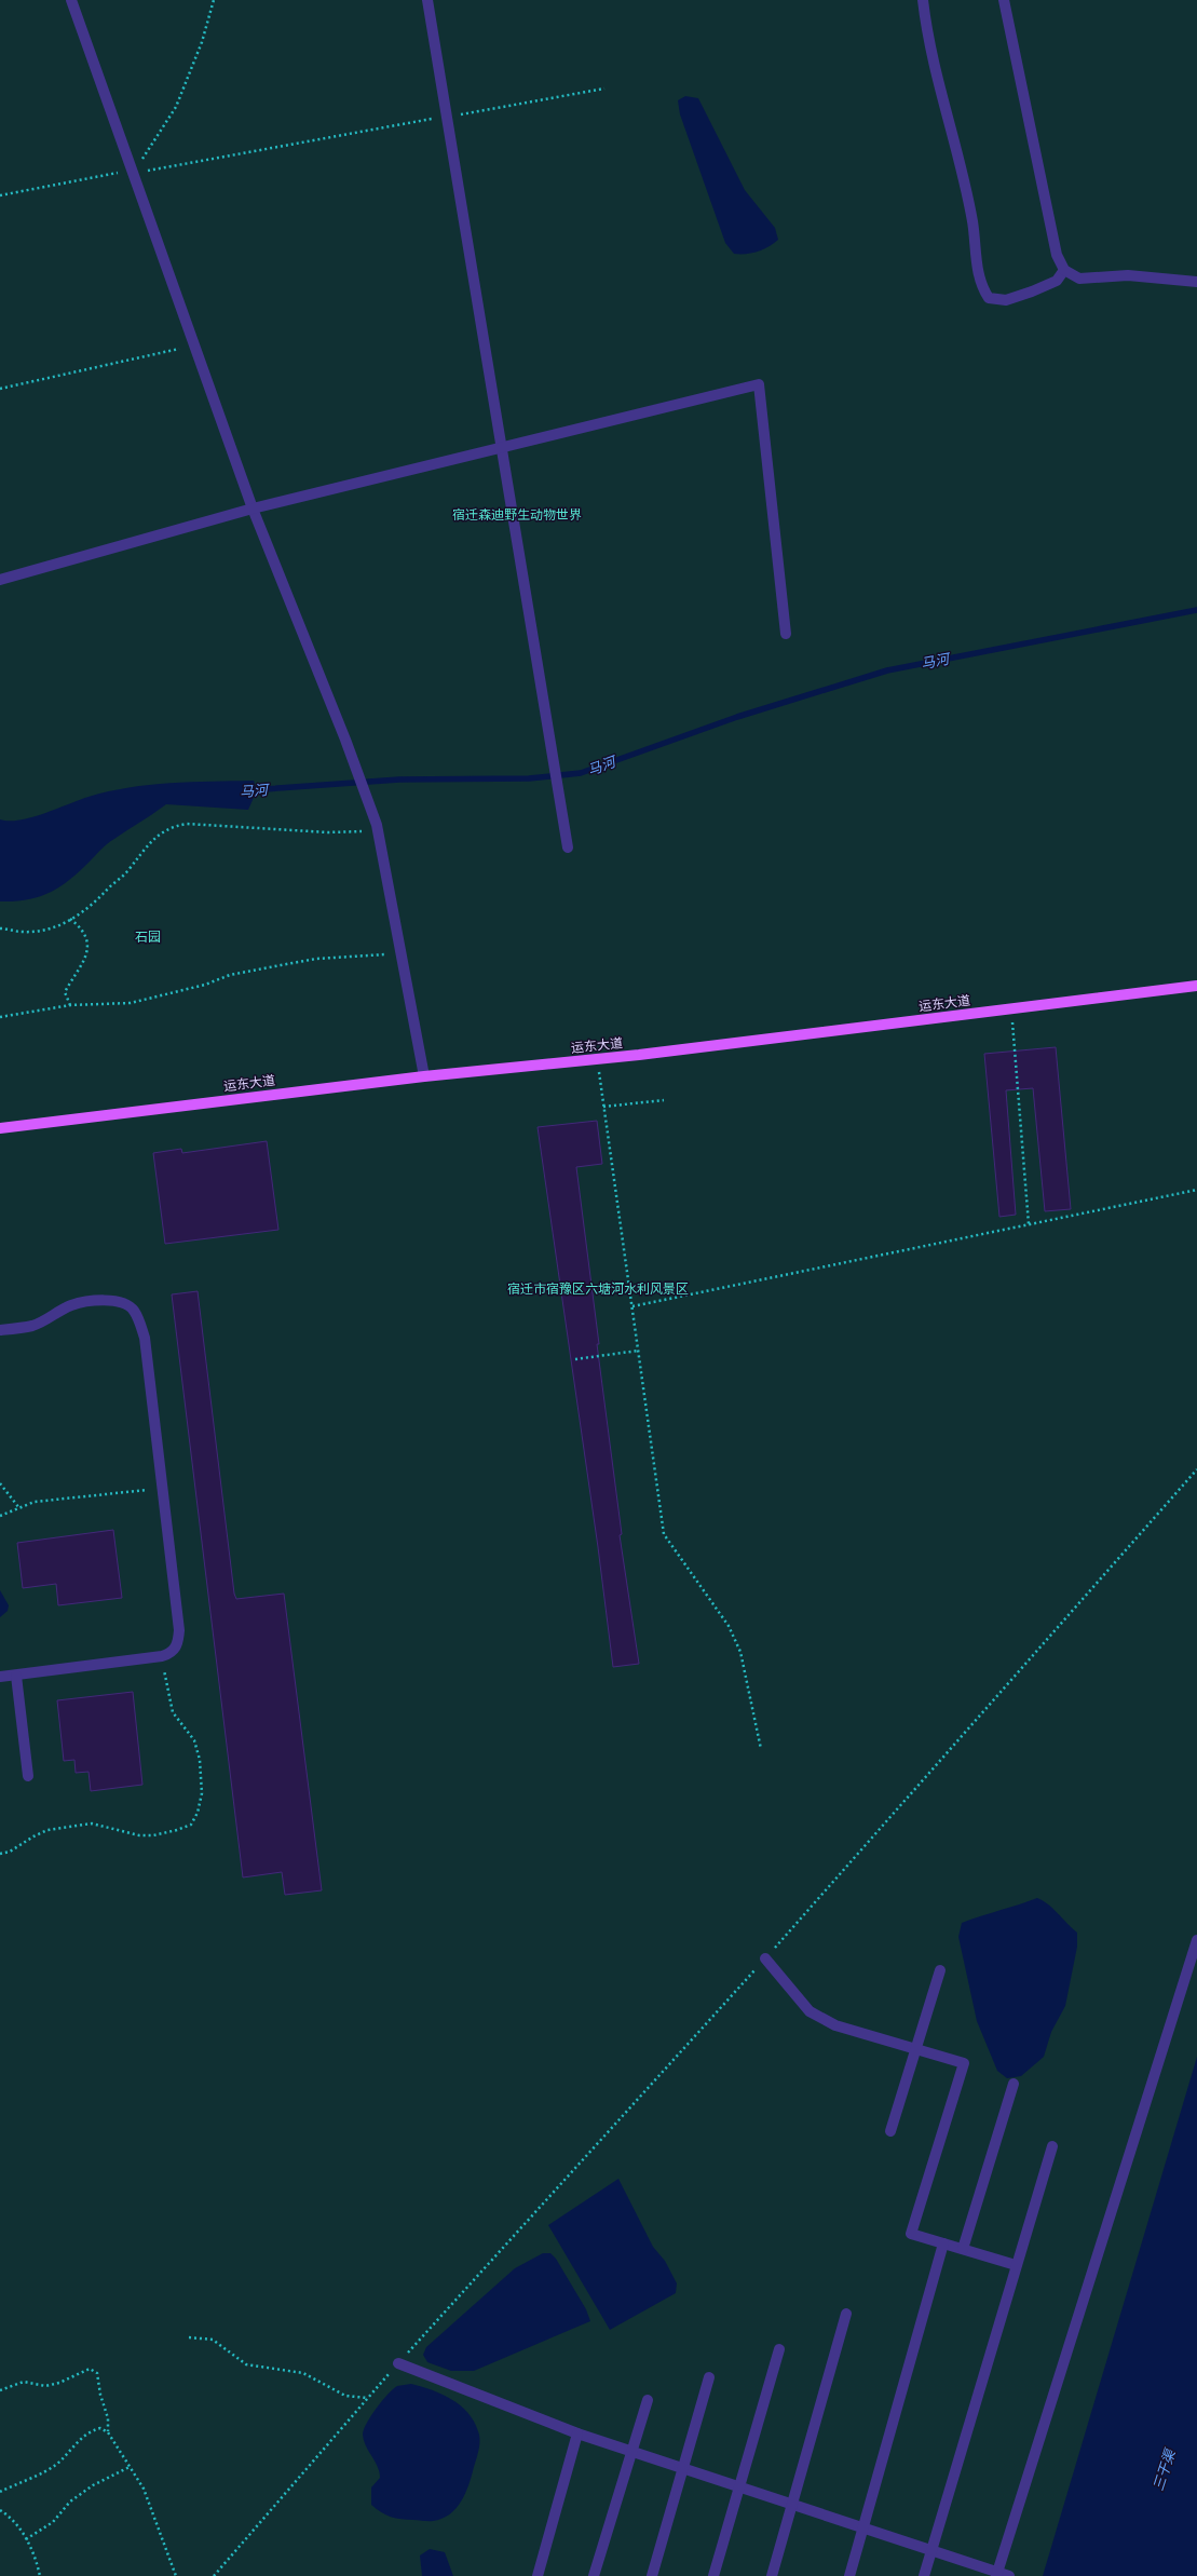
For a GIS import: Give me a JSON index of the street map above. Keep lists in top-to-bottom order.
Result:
{
  "streets": {
    "main road": ["运东大道"]
  },
  "water": ["马河", "三干渠"],
  "parks": ["宿迁森迪野生动物世界", "石园", "宿迁市宿豫区六塘河水利风景区"]
}
